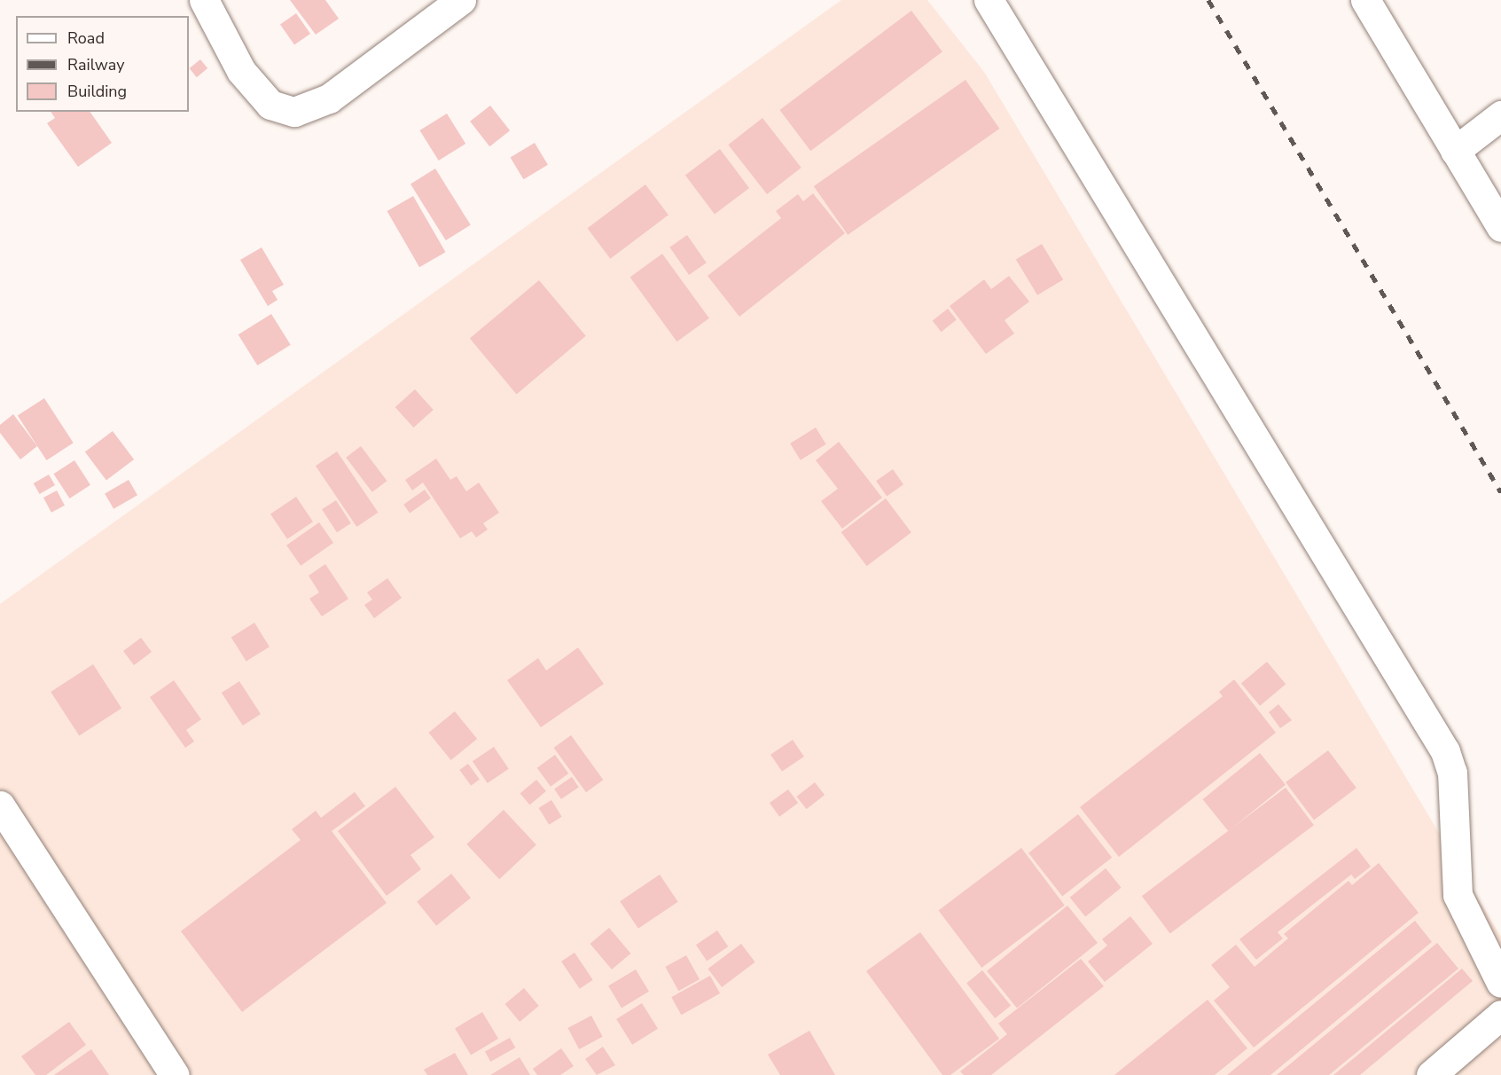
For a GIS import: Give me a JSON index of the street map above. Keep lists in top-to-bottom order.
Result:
{
  "legend": ["Road", "Railway", "Building"]
}
